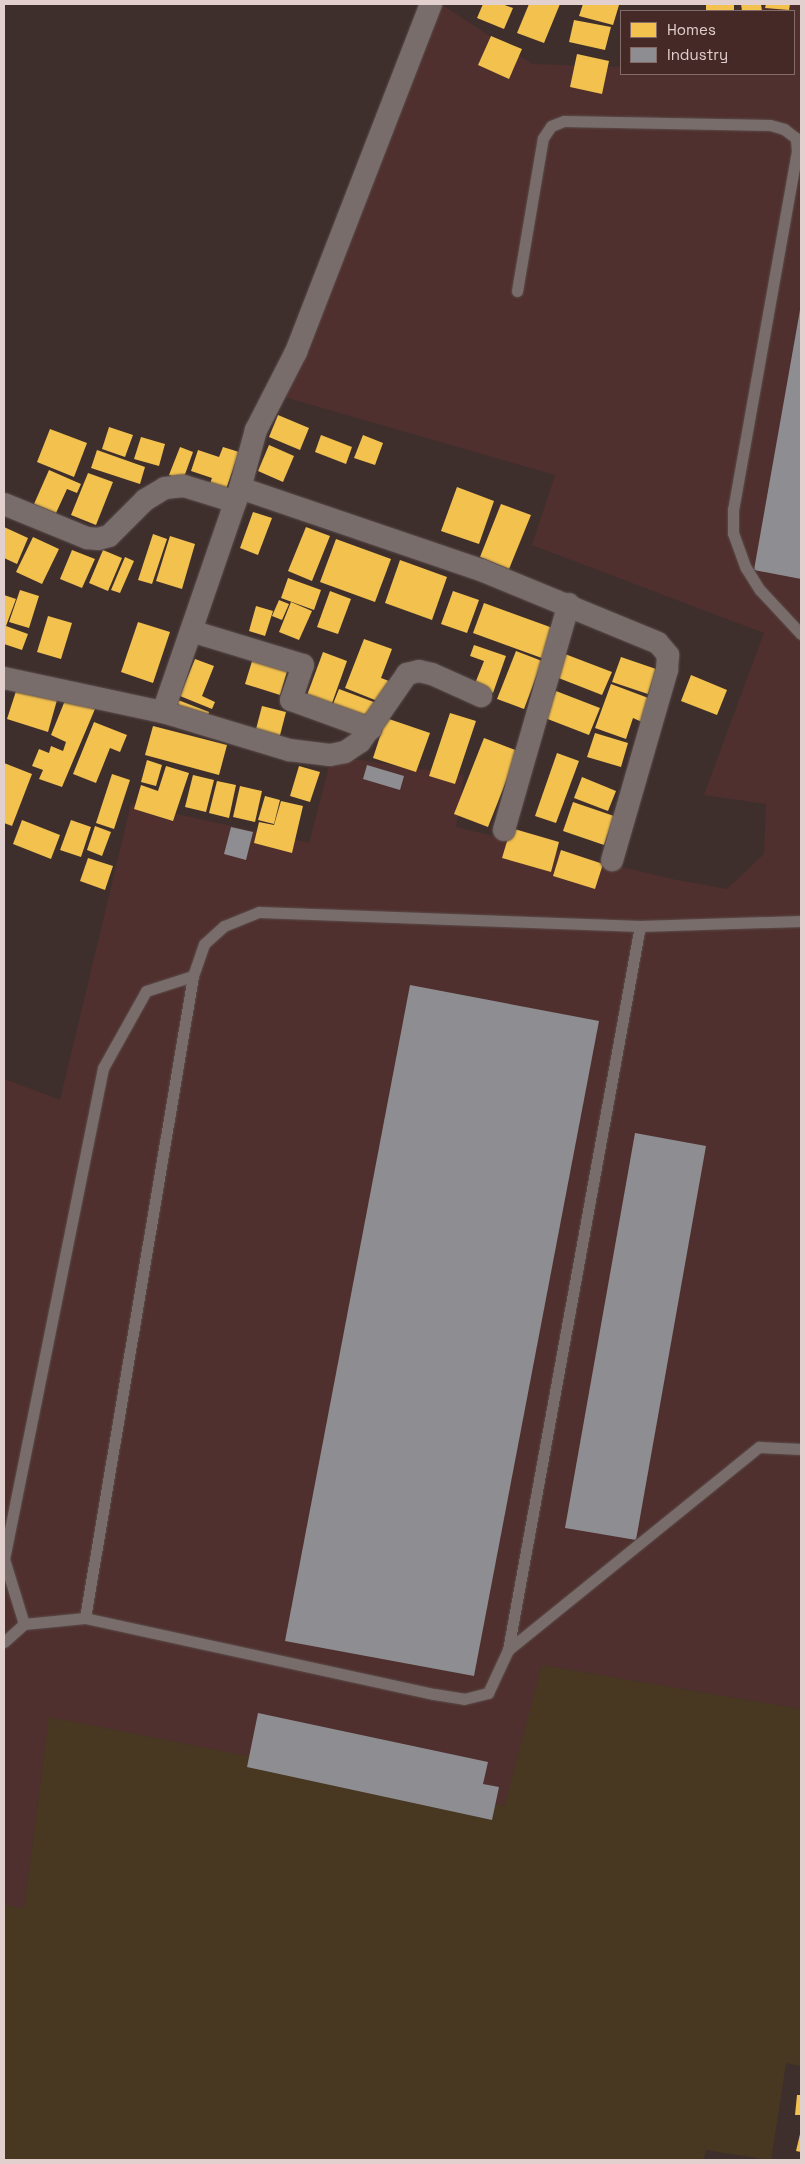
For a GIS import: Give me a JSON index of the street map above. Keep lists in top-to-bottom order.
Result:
{
  "legend": ["Homes", "Industry"]
}
